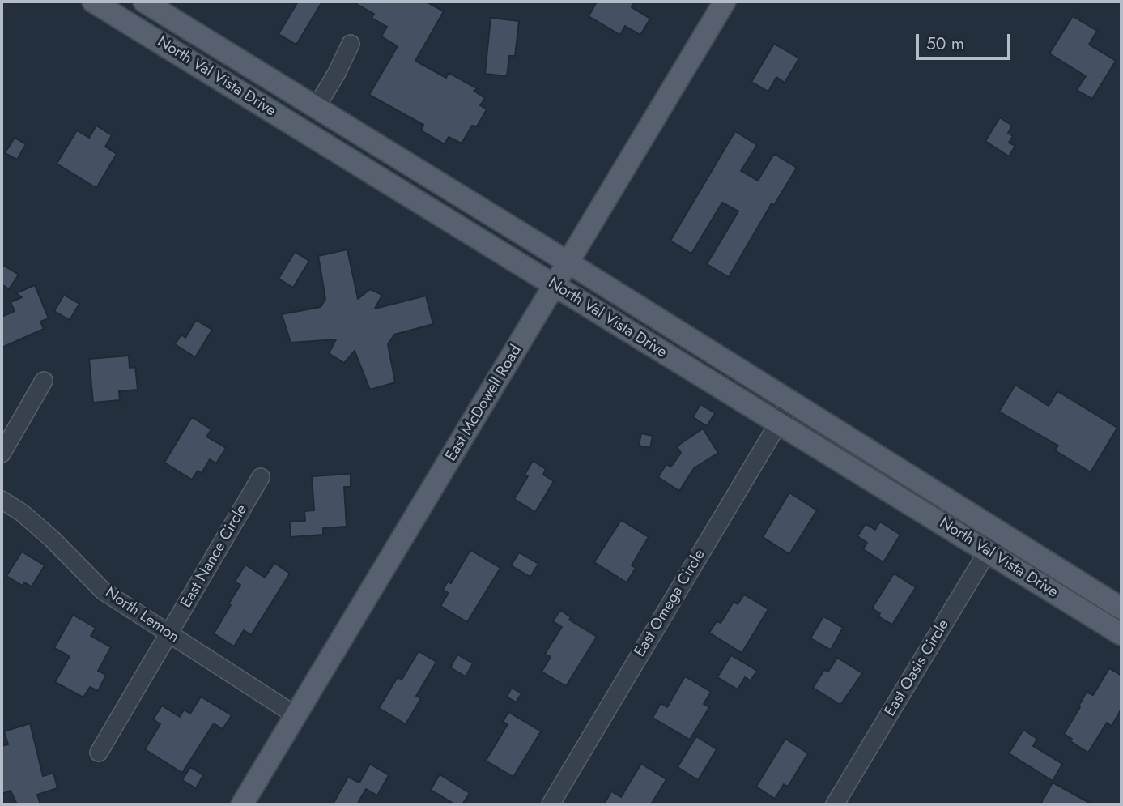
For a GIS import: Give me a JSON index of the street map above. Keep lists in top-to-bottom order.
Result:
{
  "streets": {
    "main road": ["North Val Vista Drive", "East McDowell Road"],
    "street": [
      "East Nance Circle",
      "East Omega Circle",
      "North Lemon",
      "East Oasis Circle"
    ]
  },
  "crossings": [
    ["North Val Vista Drive", "East McDowell Road"],
    ["North Val Vista Drive", "East Omega Circle"],
    ["North Val Vista Drive", "East Oasis Circle"],
    ["East McDowell Road", "North Lemon"],
    ["East Nance Circle", "North Lemon"]
  ],
  "scale_bar": "50 m"
}
